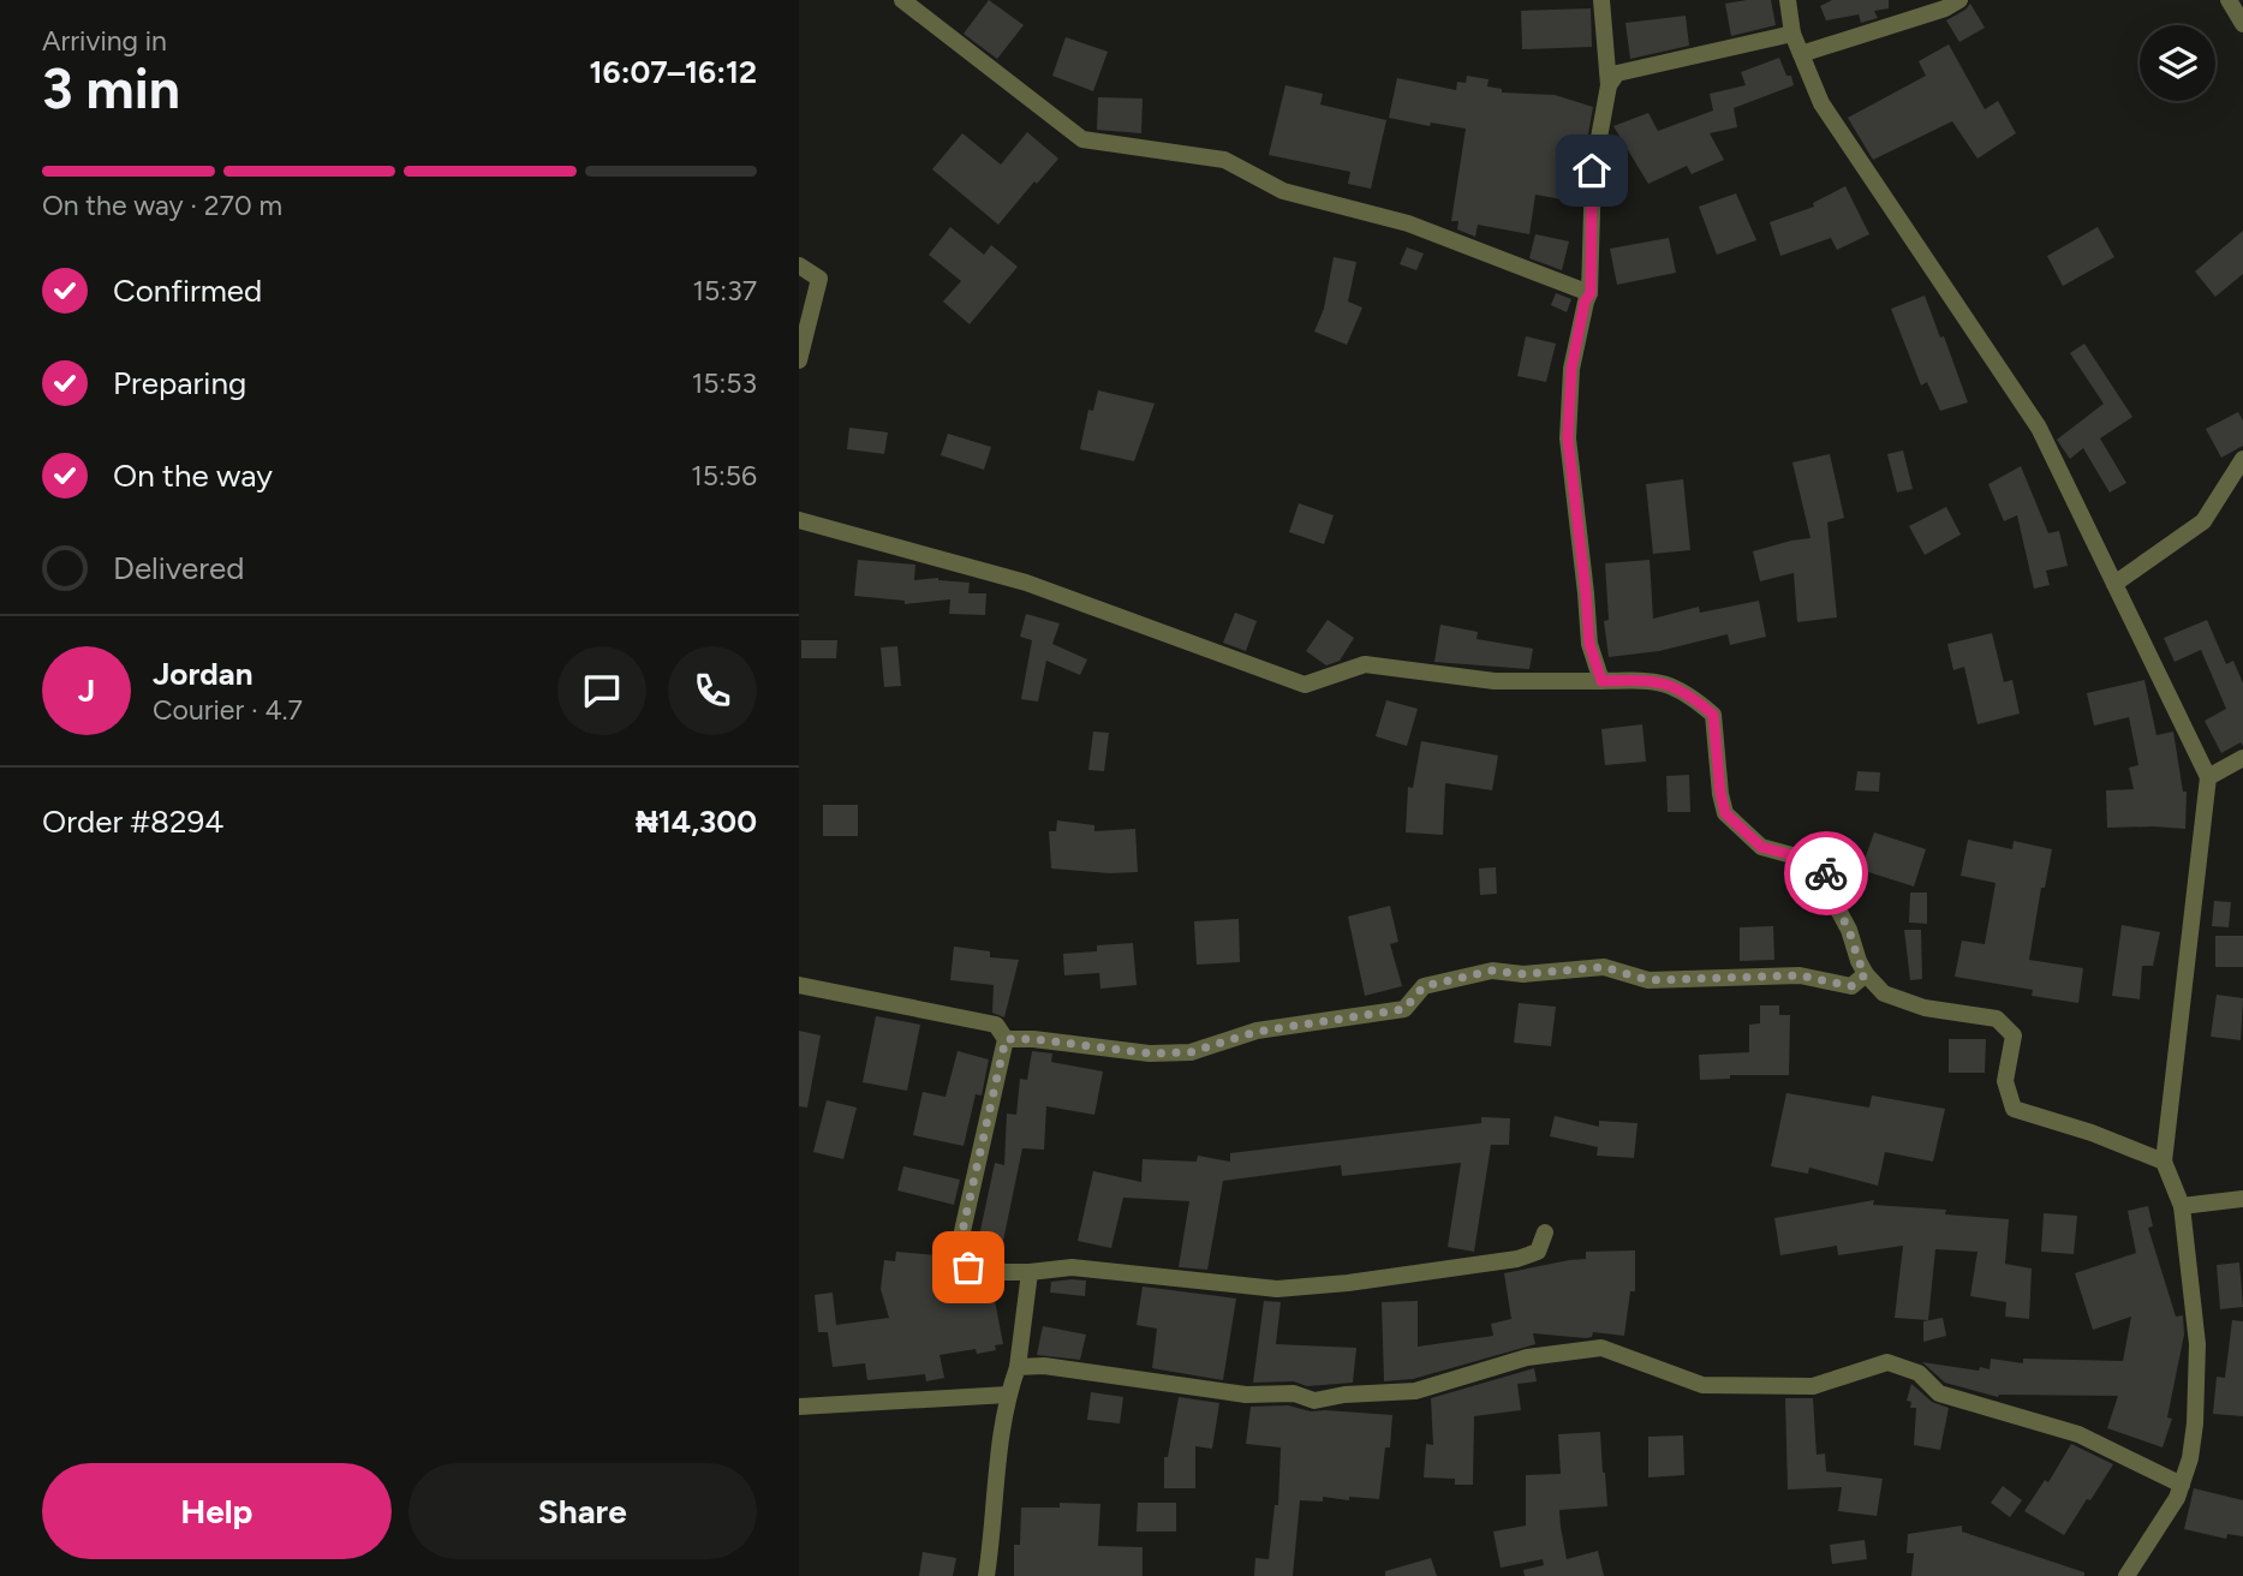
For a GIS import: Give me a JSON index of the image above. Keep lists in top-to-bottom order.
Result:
{
  "page": {
    "heading": ["3 min", "Arriving in", "16:07–16:12"],
    "panel": [
      "Jordan",
      "Courier · 4.7",
      "Order #8294",
      "₦14,300"
    ],
    "bar": "On the way · 270 m",
    "list": [
      ["Confirmed", "15:37"],
      ["Preparing", "15:53"],
      ["On the way", "15:56"],
      "Delivered"
    ],
    "round": "J",
    "buttons": ["Help", "Share"]
  }
}
